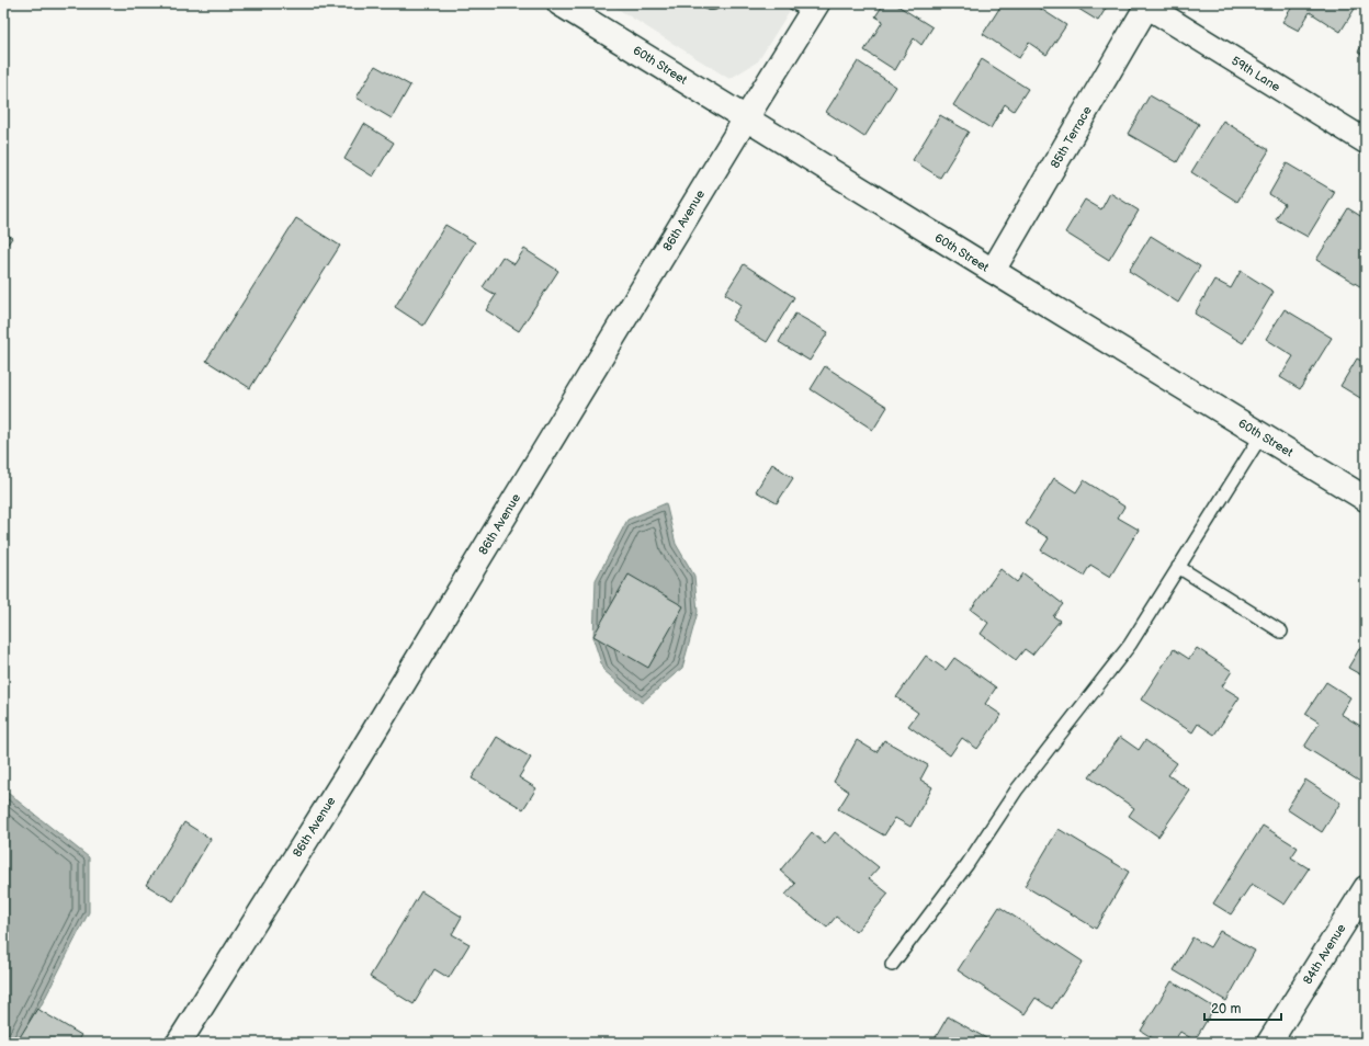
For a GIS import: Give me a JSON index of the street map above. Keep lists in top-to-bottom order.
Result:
{
  "streets": {
    "street": [
      "60th Street",
      "59th Lane",
      "85th Terrace",
      "86th Avenue",
      "84th Avenue"
    ]
  },
  "crossings": [
    ["60th Street", "85th Terrace"],
    ["60th Street", "86th Avenue"],
    ["59th Lane", "85th Terrace"]
  ],
  "scale_bar": "20 m"
}
